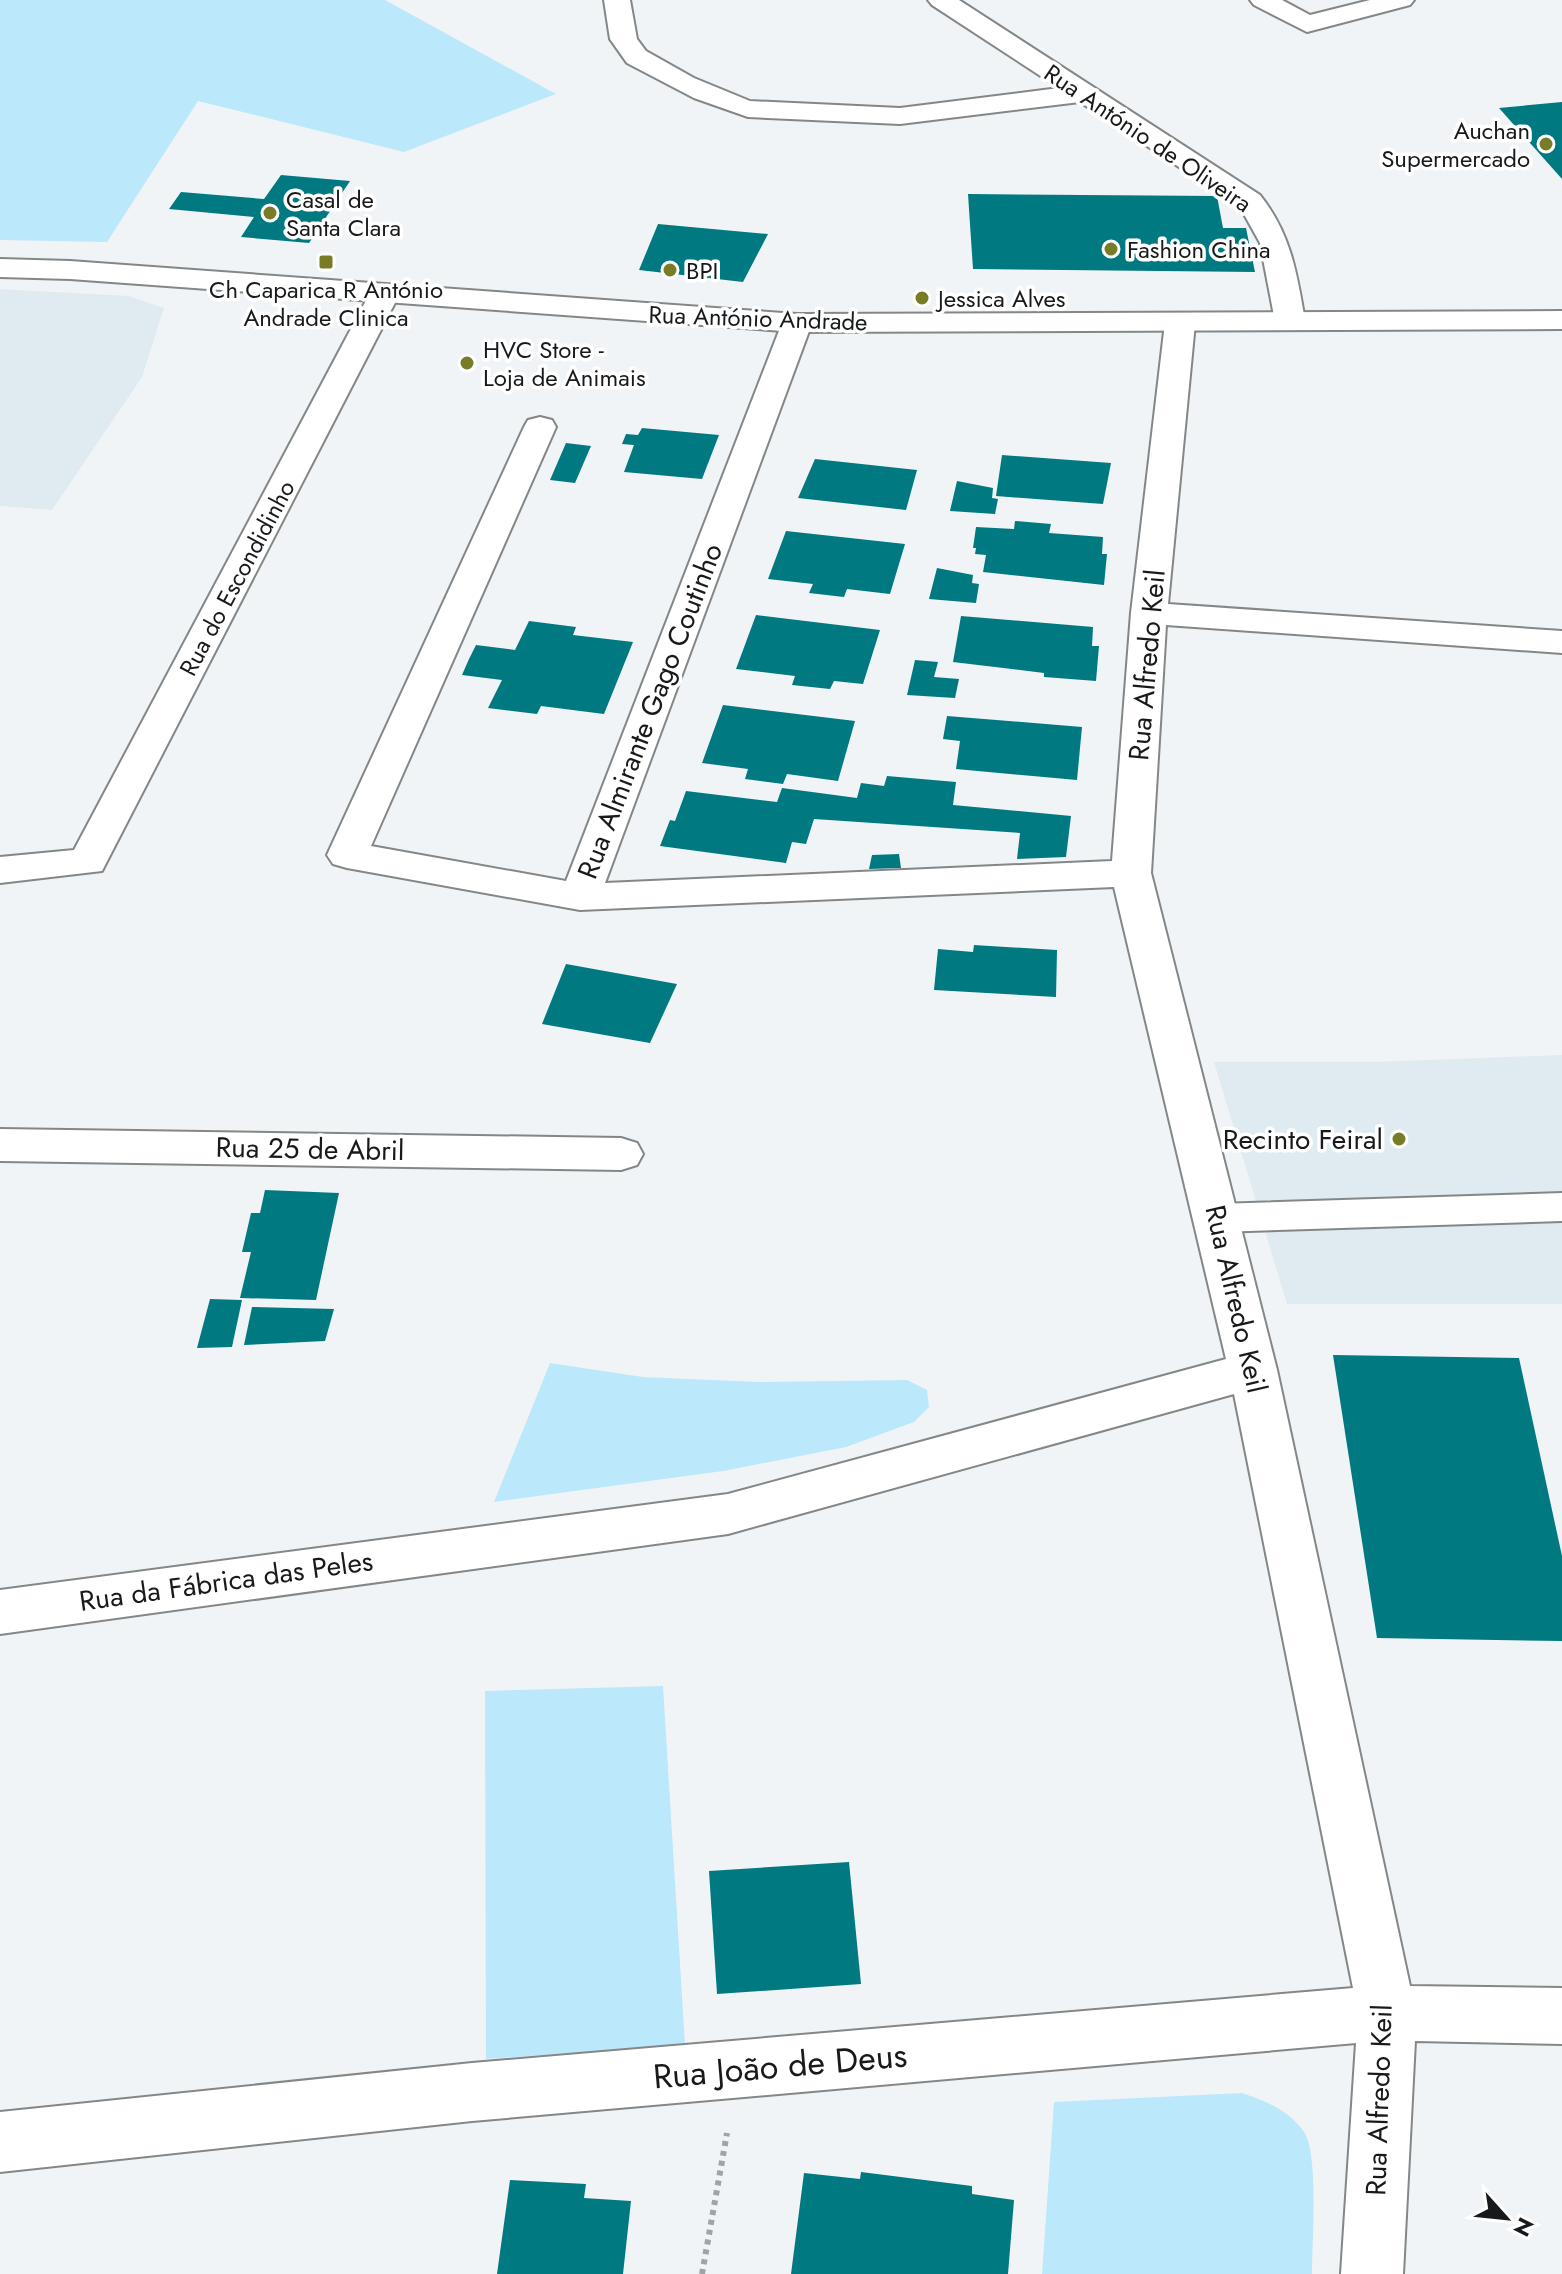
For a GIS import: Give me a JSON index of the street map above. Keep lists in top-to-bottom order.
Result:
{
  "streets": {
    "street": [
      "Rua António de Oliveira",
      "Rua António Andrade",
      "Rua do Escondidinho",
      "Rua Alfredo Keil",
      "Rua Almirante Gago Coutinho",
      "Rua 25 de Abril",
      "Rua da Fábrica das Peles",
      "Rua João de Deus"
    ]
  },
  "crossings": [
    ["Rua António de Oliveira", "Rua António Andrade"],
    ["Rua António Andrade", "Rua do Escondidinho"],
    ["Rua António Andrade", "Rua Alfredo Keil"],
    ["Rua António Andrade", "Rua Almirante Gago Coutinho"],
    ["Rua Alfredo Keil", "Rua Almirante Gago Coutinho"],
    ["Rua Alfredo Keil", "Rua da Fábrica das Peles"],
    ["Rua Alfredo Keil", "Rua João de Deus"]
  ],
  "places": {
    "other": [
      "Auchan Supermercado",
      "Casal de Santa Clara",
      "Fashion China",
      "BPI",
      "Jessica Alves",
      "HVC Store - Loja de Animais",
      "Recinto Feiral"
    ],
    "transit": ["Ch Caparica R António Andrade Clinica"]
  },
  "north": "bottom right"
}
